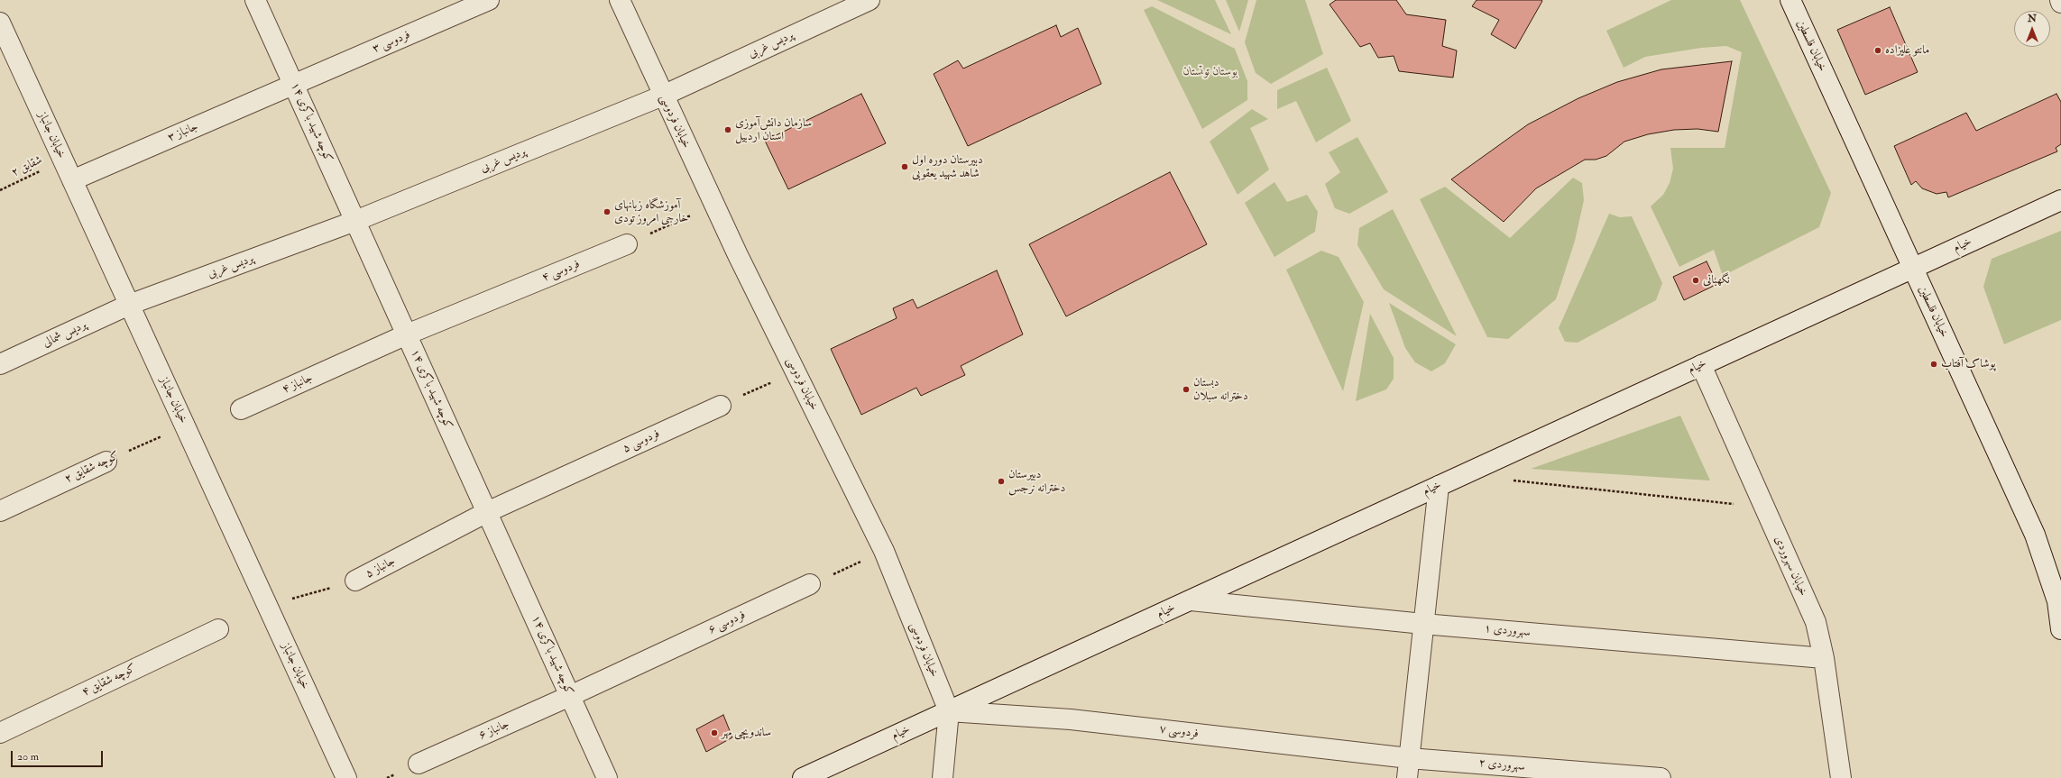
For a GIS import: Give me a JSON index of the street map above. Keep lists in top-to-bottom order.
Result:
{
  "streets": {
    "street": [
      "فردوسی ۳",
      "پردیس غربی",
      "خیابان فلسطین",
      "خیابان فردوسی",
      "کوچه شهید باکری ۱۴",
      "جانباز ۳",
      "خیابان جانباز",
      "خیام",
      "فردوسی ۴",
      "پردیس شمالی",
      "جانباز ۴",
      "فردوسی ۵",
      "کوچه شقایق ۲",
      "خیابان سهروردی",
      "جانباز ۵",
      "فردوسی ۶",
      "سهروردی ۱",
      "کوچه شقایق ۴",
      "جانباز ۶",
      "فردوسی ۷",
      "سهروردی ۲"
    ],
    "path": ["شقایق ۲"]
  },
  "crossings": [
    ["فردوسی ۳", "کوچه شهید باکری ۱۴"],
    ["فردوسی ۳", "جانباز ۳"],
    ["پردیس غربی", "خیابان فردوسی"],
    ["پردیس غربی", "کوچه شهید باکری ۱۴"],
    ["پردیس غربی", "خیابان جانباز"],
    ["پردیس غربی", "پردیس شمالی"],
    ["خیابان فلسطین", "خیام"],
    ["خیابان فردوسی", "خیام"],
    ["خیابان فردوسی", "فردوسی ۷"],
    ["کوچه شهید باکری ۱۴", "جانباز ۳"],
    ["کوچه شهید باکری ۱۴", "فردوسی ۴"],
    ["کوچه شهید باکری ۱۴", "جانباز ۴"],
    ["کوچه شهید باکری ۱۴", "فردوسی ۵"],
    ["کوچه شهید باکری ۱۴", "جانباز ۵"],
    ["کوچه شهید باکری ۱۴", "فردوسی ۶"],
    ["کوچه شهید باکری ۱۴", "جانباز ۶"],
    ["جانباز ۳", "خیابان جانباز"],
    ["خیابان جانباز", "شقایق ۲"],
    ["خیابان جانباز", "پردیس شمالی"],
    ["خیابان جانباز", "کوچه شقایق ۲"],
    ["خیابان جانباز", "جانباز ۵"],
    ["خیام", "خیابان سهروردی"],
    ["خیام", "سهروردی ۱"],
    ["خیام", "فردوسی ۷"],
    ["فردوسی ۴", "جانباز ۴"],
    ["فردوسی ۵", "جانباز ۵"],
    ["خیابان سهروردی", "سهروردی ۱"],
    ["فردوسی ۶", "جانباز ۶"],
    ["فردوسی ۷", "سهروردی ۲"]
  ],
  "parks": ["بوستان توتستان"],
  "places": [
    "مانتو علیزاده",
    "سازمان دانش‌آموزی استان اردبیل",
    "دبیرستان دوره اول شاهد شهید یعقوبی",
    "آموزشگاه زبانهای خارجی امروز تودی",
    "نگهبانی",
    "پوشاک آفتاب",
    "دبستان دخترانه سبلان",
    "دبیرستان دخترانه نرجس",
    "ساندویچی مهر"
  ],
  "scale_bar": "20 m",
  "north": "top"
}
